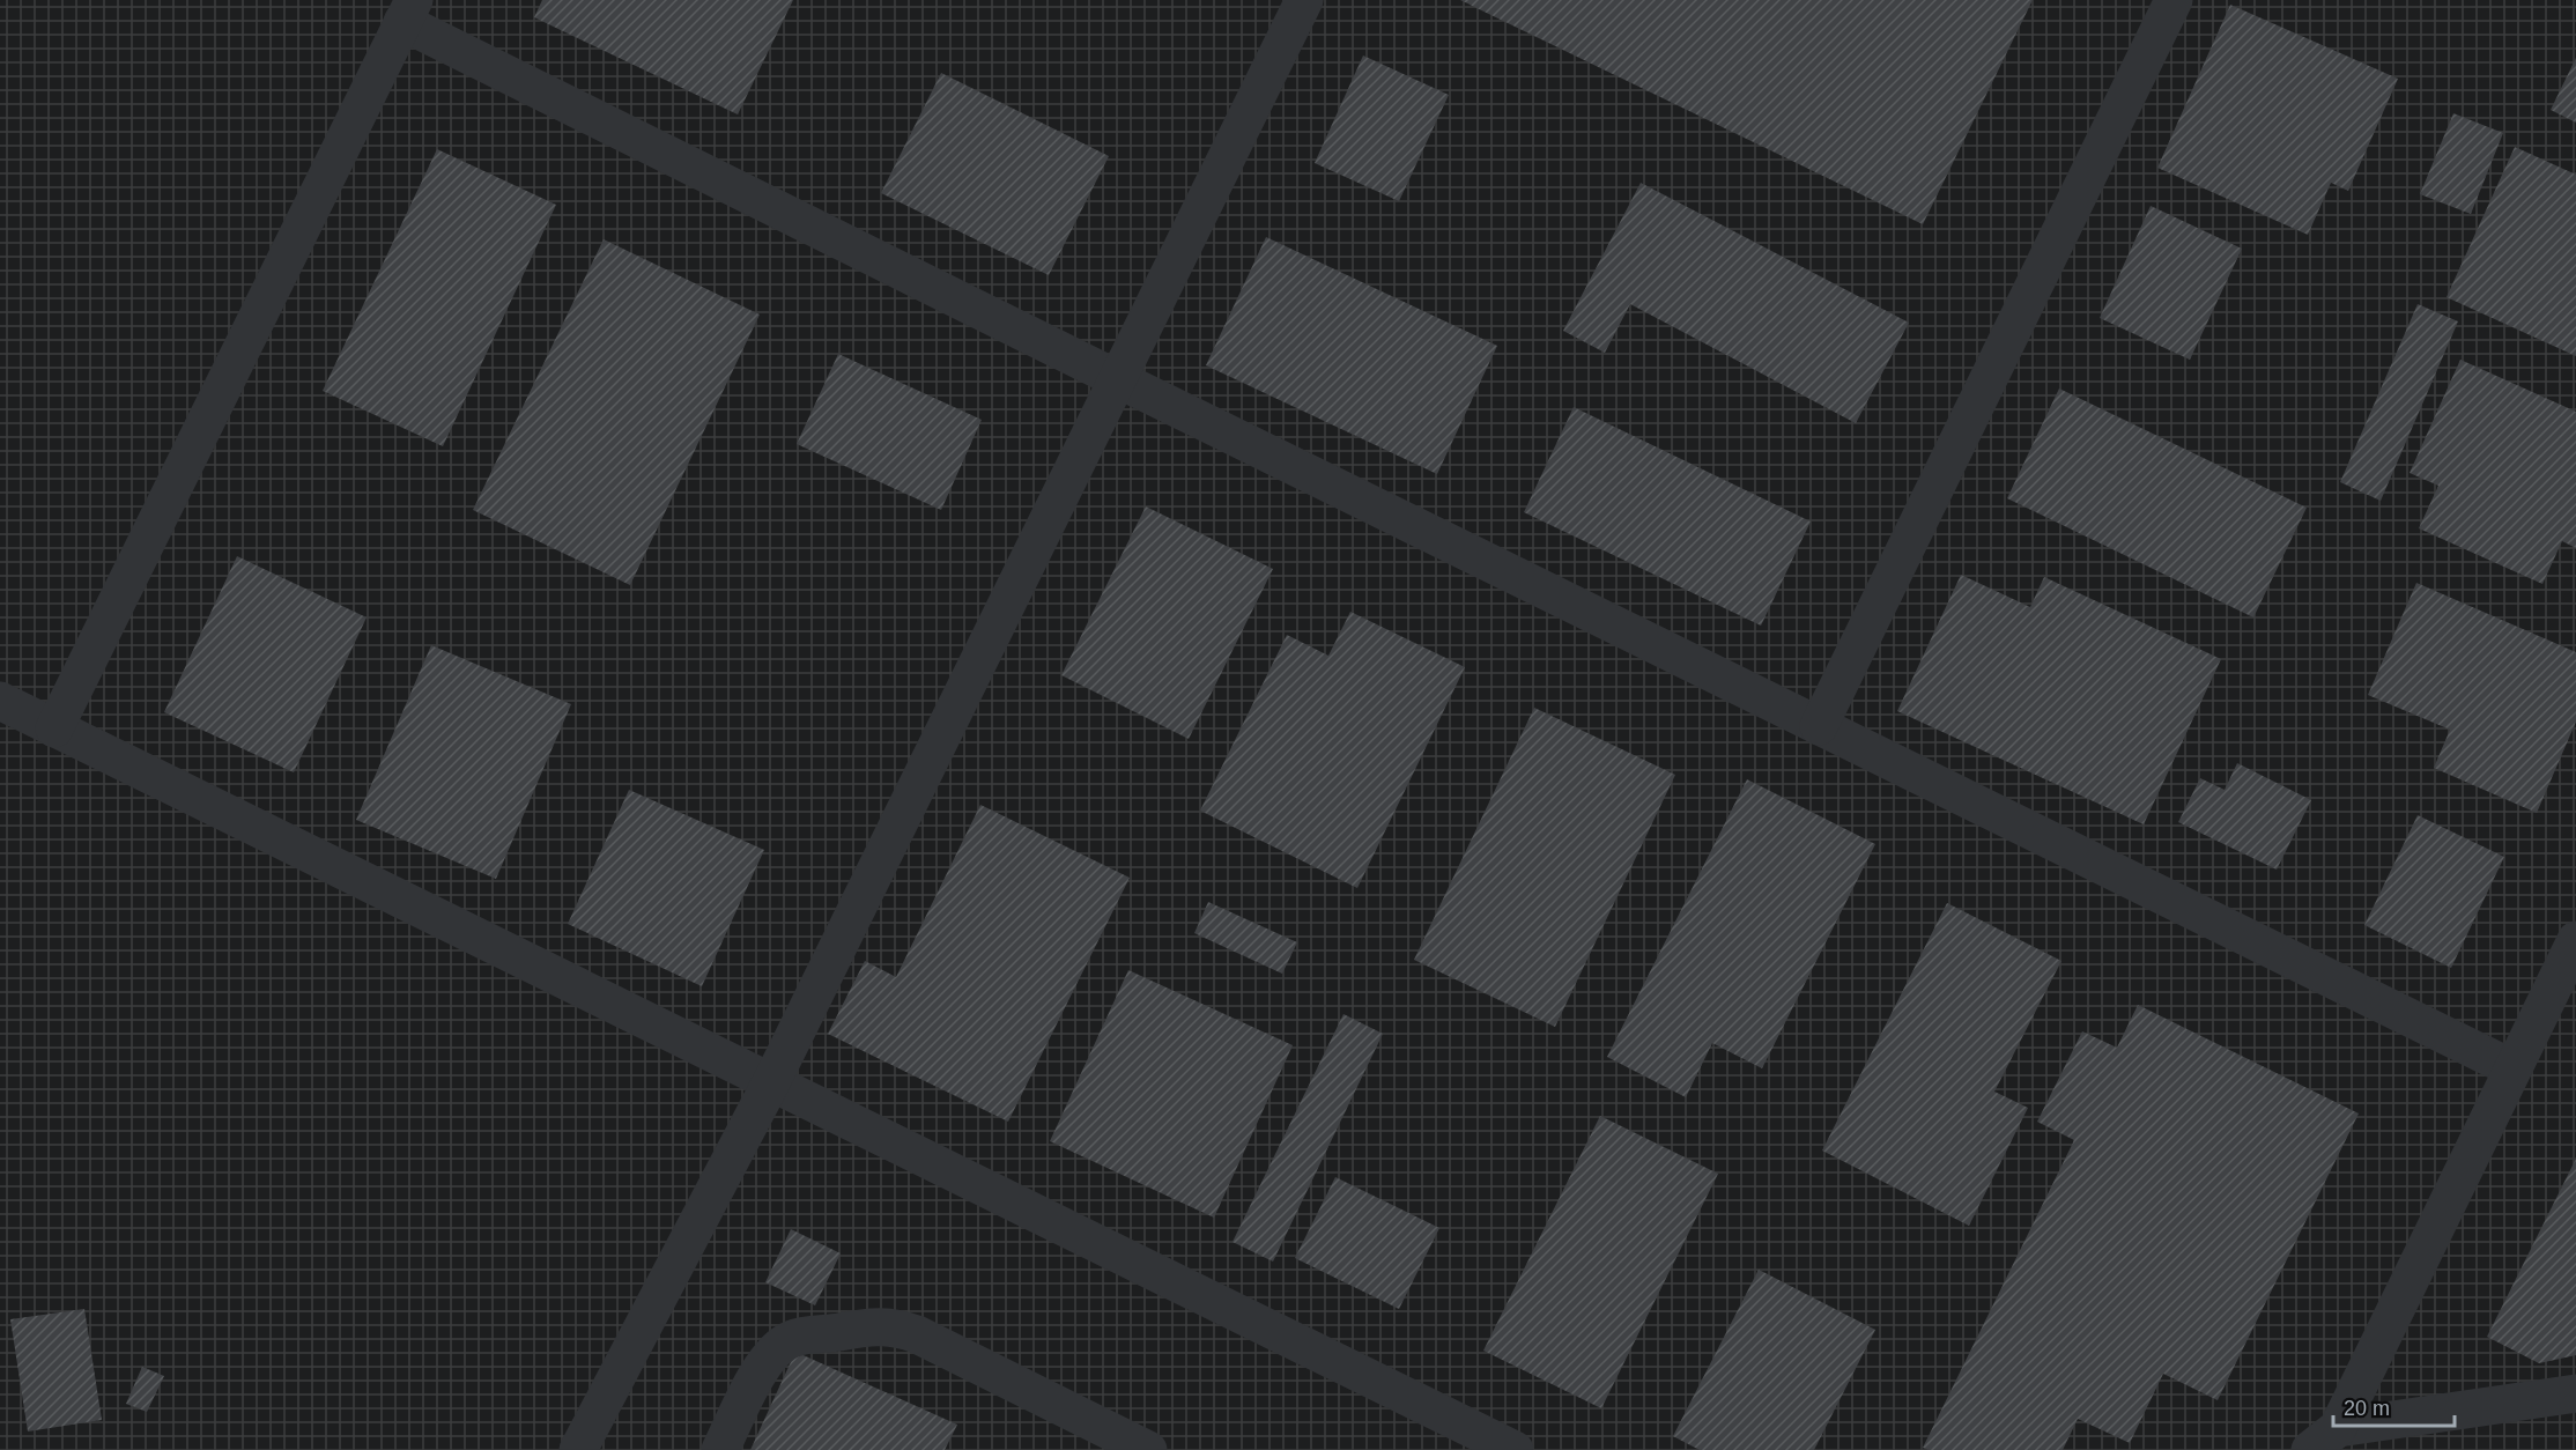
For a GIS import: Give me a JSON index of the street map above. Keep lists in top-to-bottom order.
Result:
{
  "scale_bar": "20 m"
}
